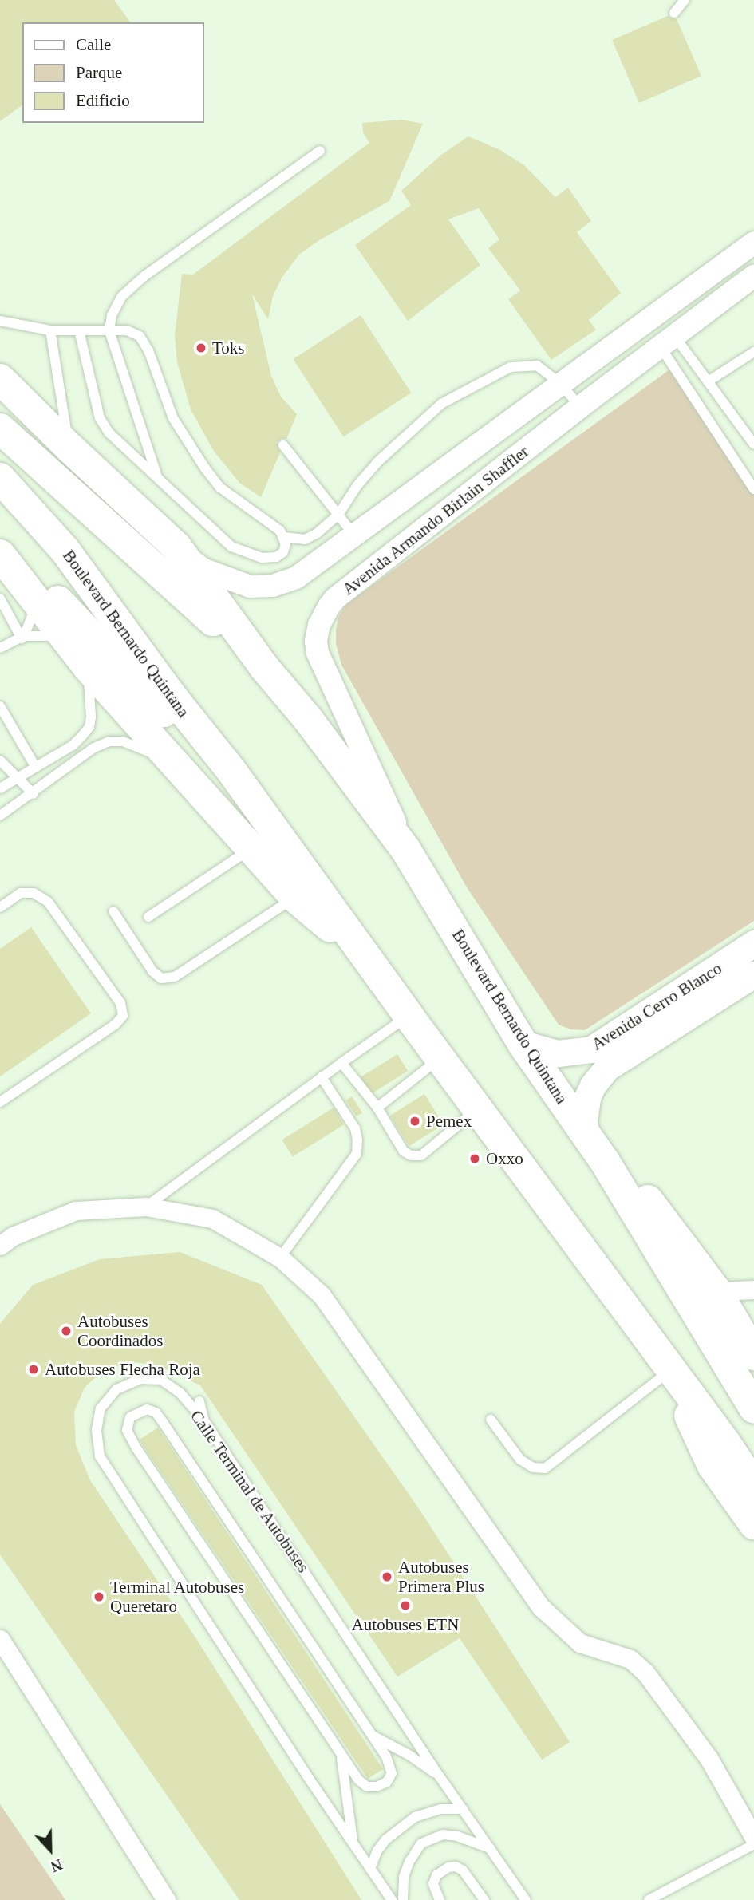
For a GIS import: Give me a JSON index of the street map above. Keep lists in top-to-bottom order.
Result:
{
  "streets": {
    "highway": ["Boulevard Bernardo Quintana"],
    "main road": ["Avenida Cerro Blanco"],
    "street": ["Avenida Armando Birlain Shaffler"],
    "lane": ["Calle Terminal de Autobuses"]
  },
  "crossings": [
    ["Avenida Armando Birlain Shaffler", "Boulevard Bernardo Quintana"],
    ["Boulevard Bernardo Quintana", "Avenida Cerro Blanco"]
  ],
  "places": [
    "Toks",
    "Pemex",
    "Oxxo",
    "Autobuses Coordinados",
    "Autobuses Flecha Roja",
    "Autobuses Primera Plus",
    "Terminal Autobuses Queretaro",
    "Autobuses ETN"
  ],
  "legend": ["Calle", "Parque", "Edificio"],
  "north": "bottom"
}
